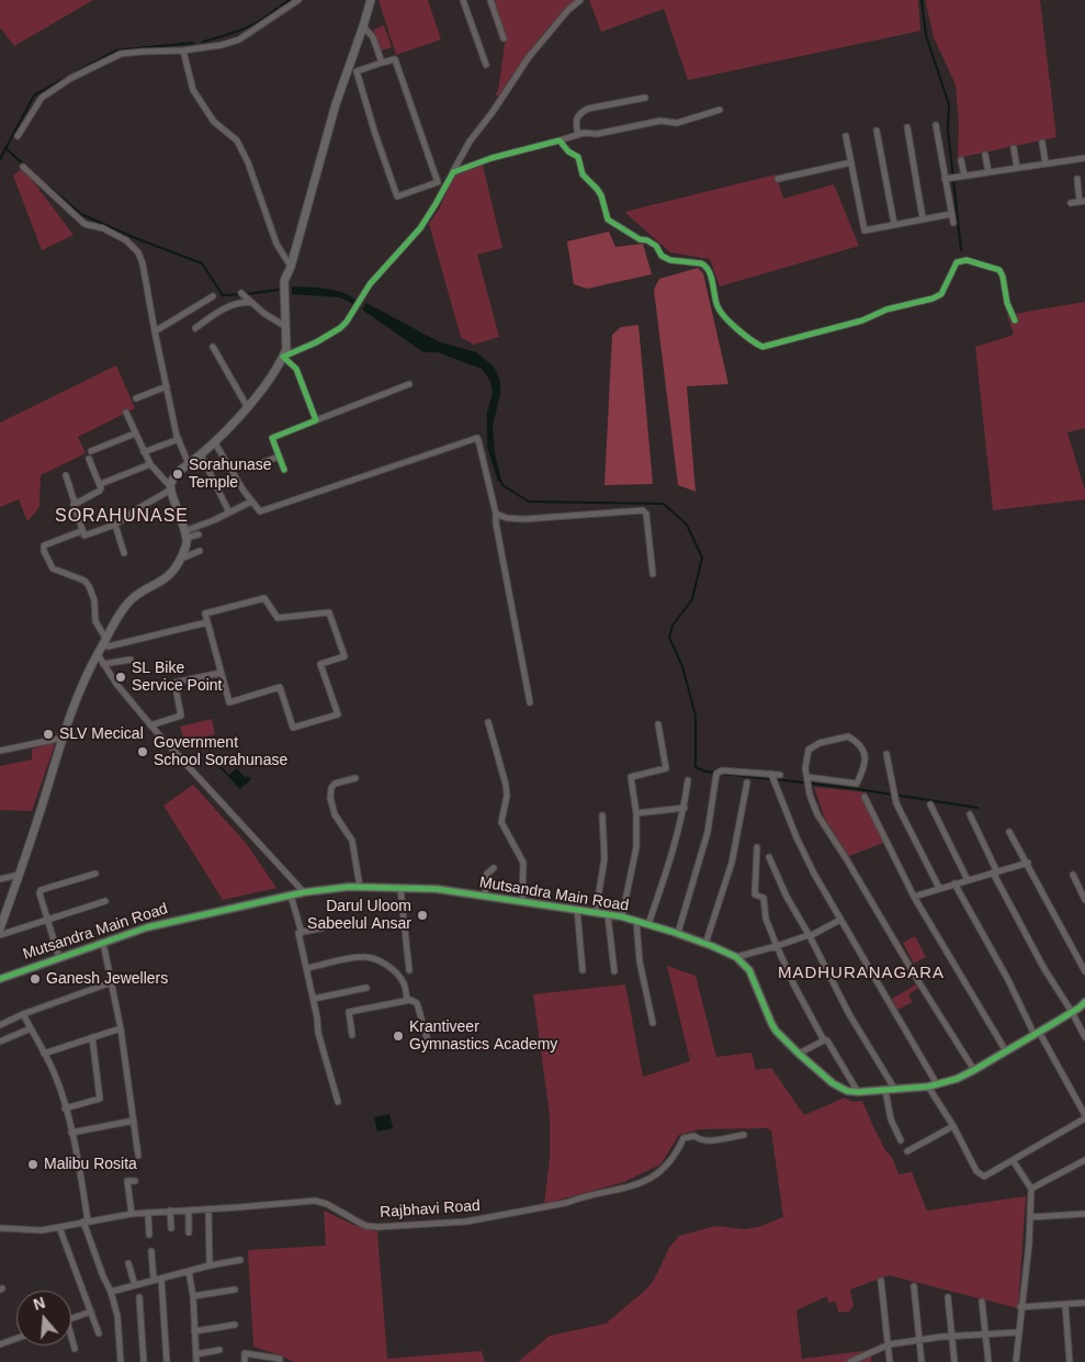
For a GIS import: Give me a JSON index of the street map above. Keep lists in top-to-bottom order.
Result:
{
  "streets": {
    "street": ["Mutsandra Main Road", "Rajbhavi Road"]
  },
  "districts": ["SORAHUNASE", "MADHURANAGARA"],
  "places": [
    "Sorahunase Temple",
    "SL Bike Service Point",
    "SLV Mecical",
    "Government School Sorahunase",
    "Darul Uloom Sabeelul Ansar",
    "Ganesh Jewellers",
    "Krantiveer Gymnastics Academy",
    "Malibu Rosita"
  ],
  "north": "top"
}
